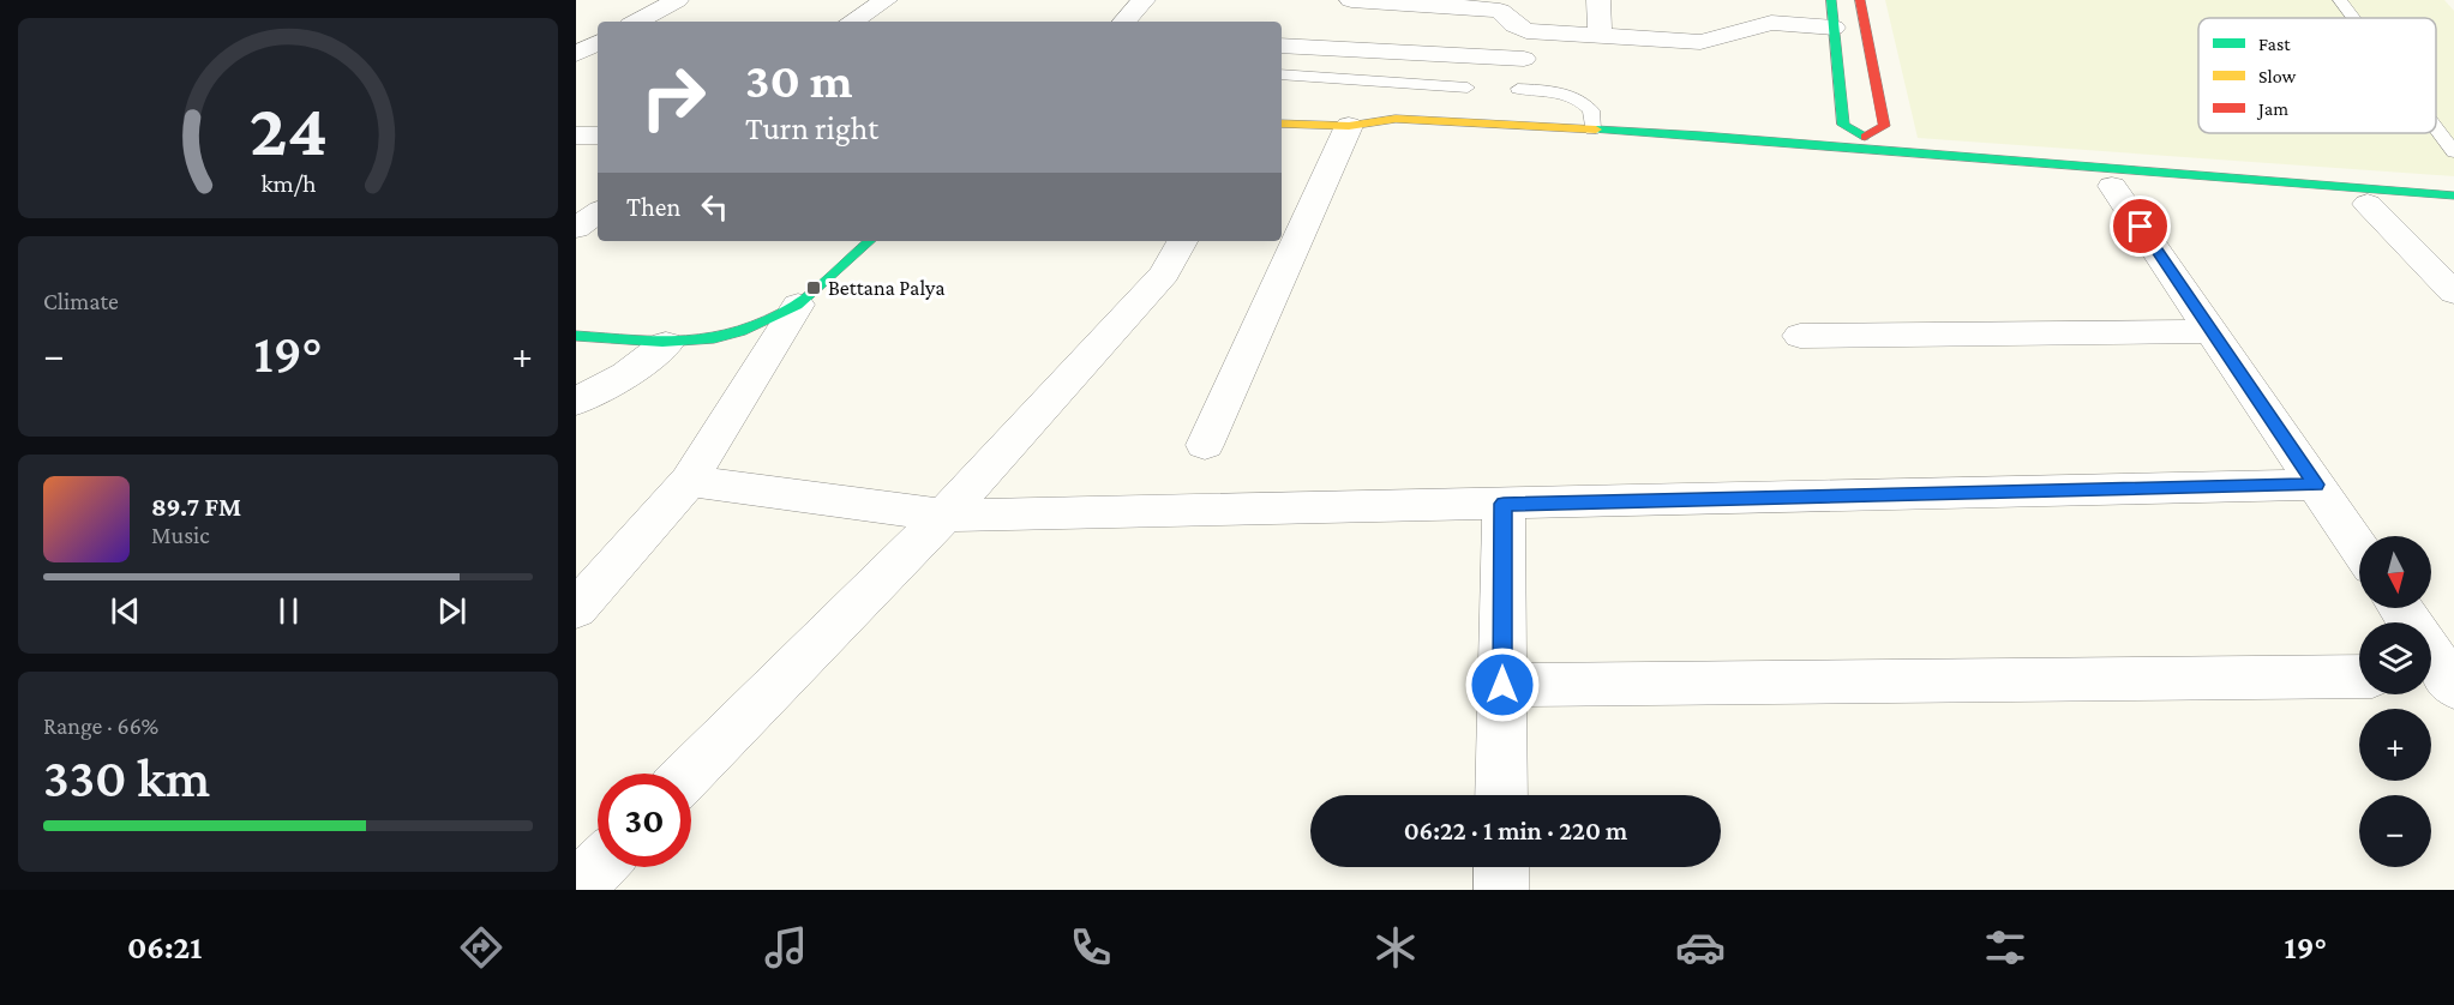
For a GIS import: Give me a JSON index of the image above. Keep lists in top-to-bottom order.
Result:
{
  "places": {
    "transit": ["Bettana Palya"]
  },
  "legend": ["Fast", "Slow", "Jam"],
  "north": "bottom",
  "page": {
    "turn": ["30 m", "Turn right"],
    "then": "Then",
    "tile": [
      "Climate",
      ["Range · 66%", "330 km"]
    ],
    "heat": ["−", "19°", "+"],
    "song": ["89.7 FM", "Music"],
    "map_buttons": ["+", "−"],
    "limit": "30",
    "trip": "06:22 · 1 min · 220 m",
    "tabs": ["06:21", "19°"],
    "gauge": ["24", "km/h"]
  }
}
